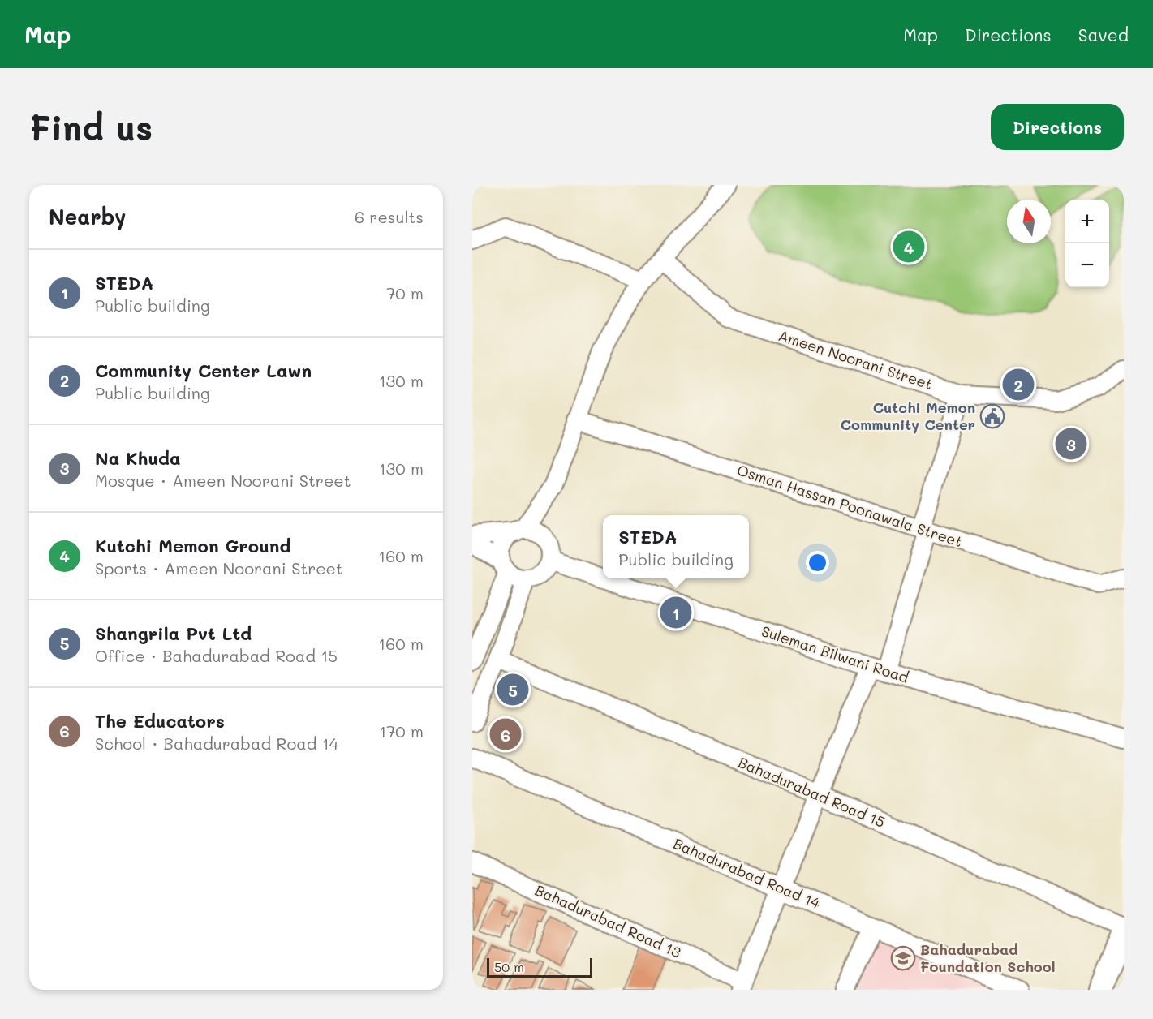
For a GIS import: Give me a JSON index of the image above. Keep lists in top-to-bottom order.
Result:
{
  "streets": {
    "street": [
      "Ameen Noorani Street",
      "Osman Hassan Poonawala Street",
      "Suleman Bilwani Road",
      "Bahadurabad Road 15",
      "Bahadurabad Road 14",
      "Bahadurabad Road 13"
    ]
  },
  "places": {
    "public building": ["Cutchi Memon Community Center"],
    "school or university": ["Bahadurabad Foundation School"]
  },
  "scale_bar": "50 m",
  "north": "top",
  "page": {
    "header": "Map",
    "nav": ["Map", "Directions", "Saved"],
    "buttons": "Directions",
    "title": "Find us",
    "heading": ["Nearby", "6 results"],
    "map_buttons": ["+", "−"],
    "pins": [
      "4",
      "2",
      "3",
      "1",
      "5",
      "6"
    ],
    "list": [
      {
        "mark": "1",
        "name": "STEDA",
        "note": "Public building",
        "value": "70 m"
      },
      {
        "mark": "2",
        "name": "Community Center Lawn",
        "note": "Public building",
        "value": "130 m"
      },
      {
        "mark": "3",
        "name": "Na Khuda",
        "note": "Mosque · Ameen Noorani Street",
        "value": "130 m"
      },
      {
        "mark": "4",
        "name": "Kutchi Memon Ground",
        "note": "Sports · Ameen Noorani Street",
        "value": "160 m"
      },
      {
        "mark": "5",
        "name": "Shangrila Pvt Ltd",
        "note": "Office · Bahadurabad Road 15",
        "value": "160 m"
      },
      {
        "mark": "6",
        "name": "The Educators",
        "note": "School · Bahadurabad Road 14",
        "value": "170 m"
      }
    ],
    "popup": ["STEDA", "Public building"],
    "scale": "50 m"
  }
}
